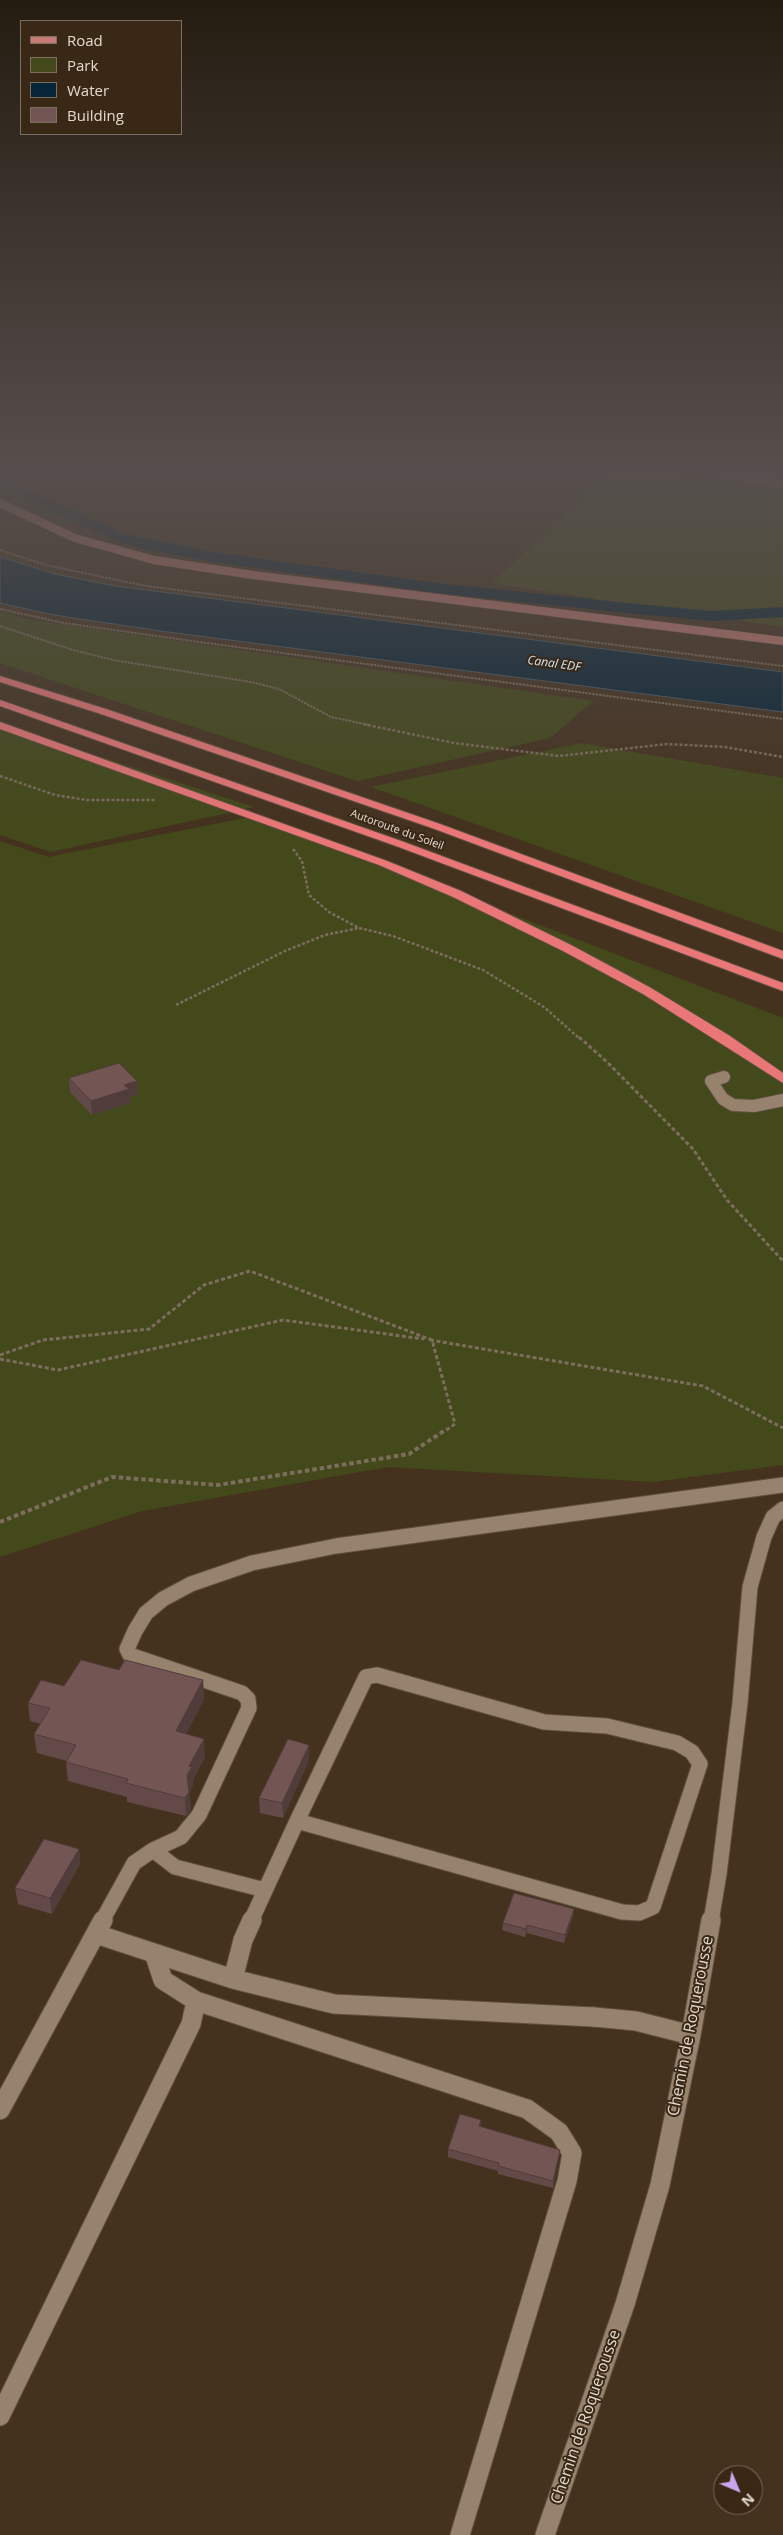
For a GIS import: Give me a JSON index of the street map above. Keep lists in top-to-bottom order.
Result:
{
  "streets": {
    "highway": ["Autoroute du Soleil"],
    "street": ["Chemin de Roquerousse"]
  },
  "water": ["Canal EDF"],
  "legend": [
    "Road",
    "Park",
    "Water",
    "Building"
  ],
  "north": "bottom right"
}
